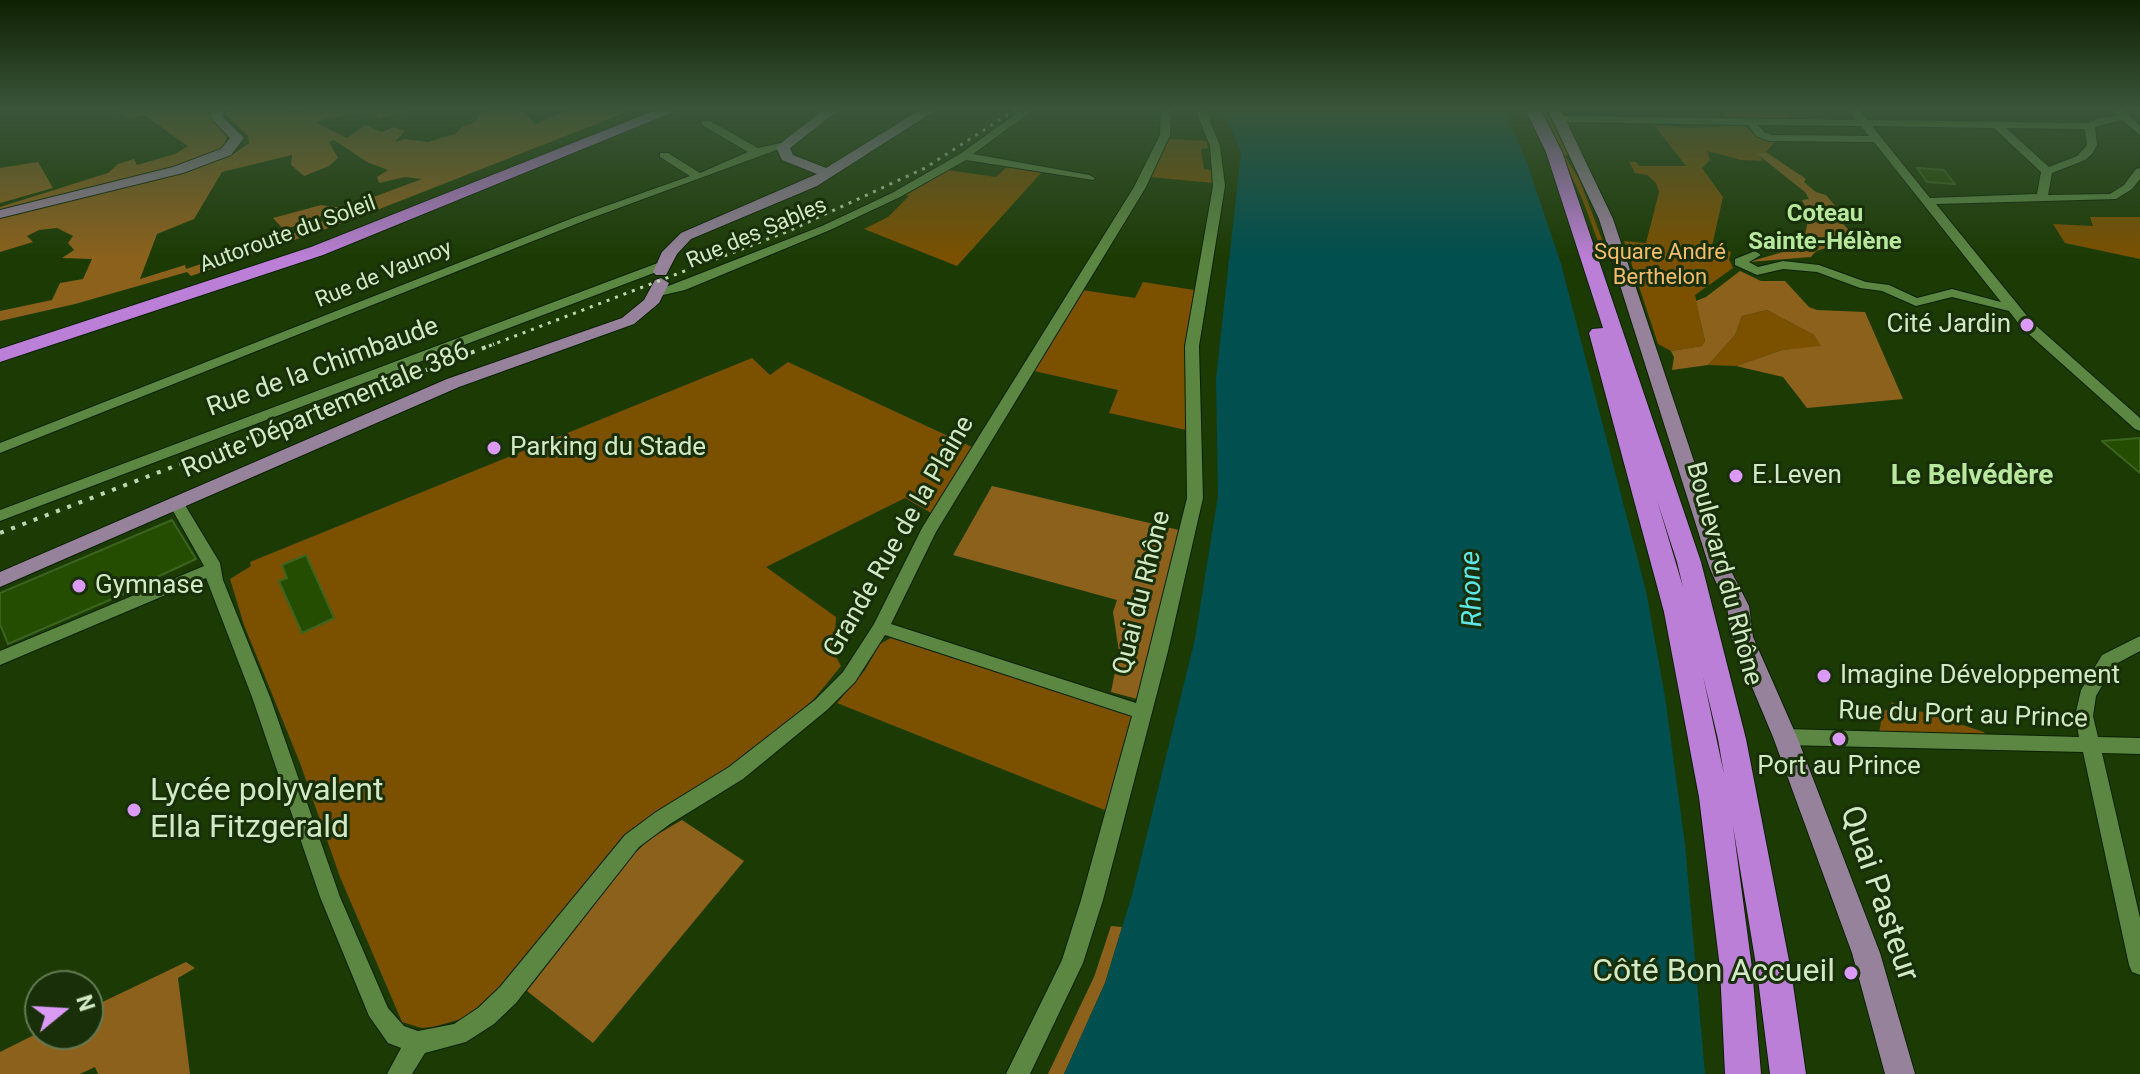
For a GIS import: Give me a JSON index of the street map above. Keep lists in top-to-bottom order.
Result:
{
  "streets": {
    "highway": ["Autoroute du Soleil", "Boulevard du Rhône"],
    "main road": ["Route Départementale 386", "Quai Pasteur"],
    "street": [
      "Rue des Sables",
      "Rue de Vaunoy",
      "Rue de la Chimbaude",
      "Grande Rue de la Plaine",
      "Quai du Rhône",
      "Rue du Port au Prince"
    ]
  },
  "crossings": [
    ["Rue des Sables", "Rue de la Chimbaude"],
    ["Rue des Sables", "Route Départementale 386"],
    ["Rue de la Chimbaude", "Route Départementale 386"],
    ["Rue du Port au Prince", "Quai Pasteur"]
  ],
  "districts": ["Coteau Sainte-Hélène", "Le Belvédère"],
  "water": ["Rhone"],
  "parks": ["Square André Berthelon"],
  "places": [
    "Cité Jardin",
    "Parking du Stade",
    "E.Leven",
    "Gymnase",
    "Imagine Développement",
    "Port au Prince",
    "Lycée polyvalent Ella Fitzgerald",
    "Côté Bon Accueil"
  ],
  "north": "right"
}
